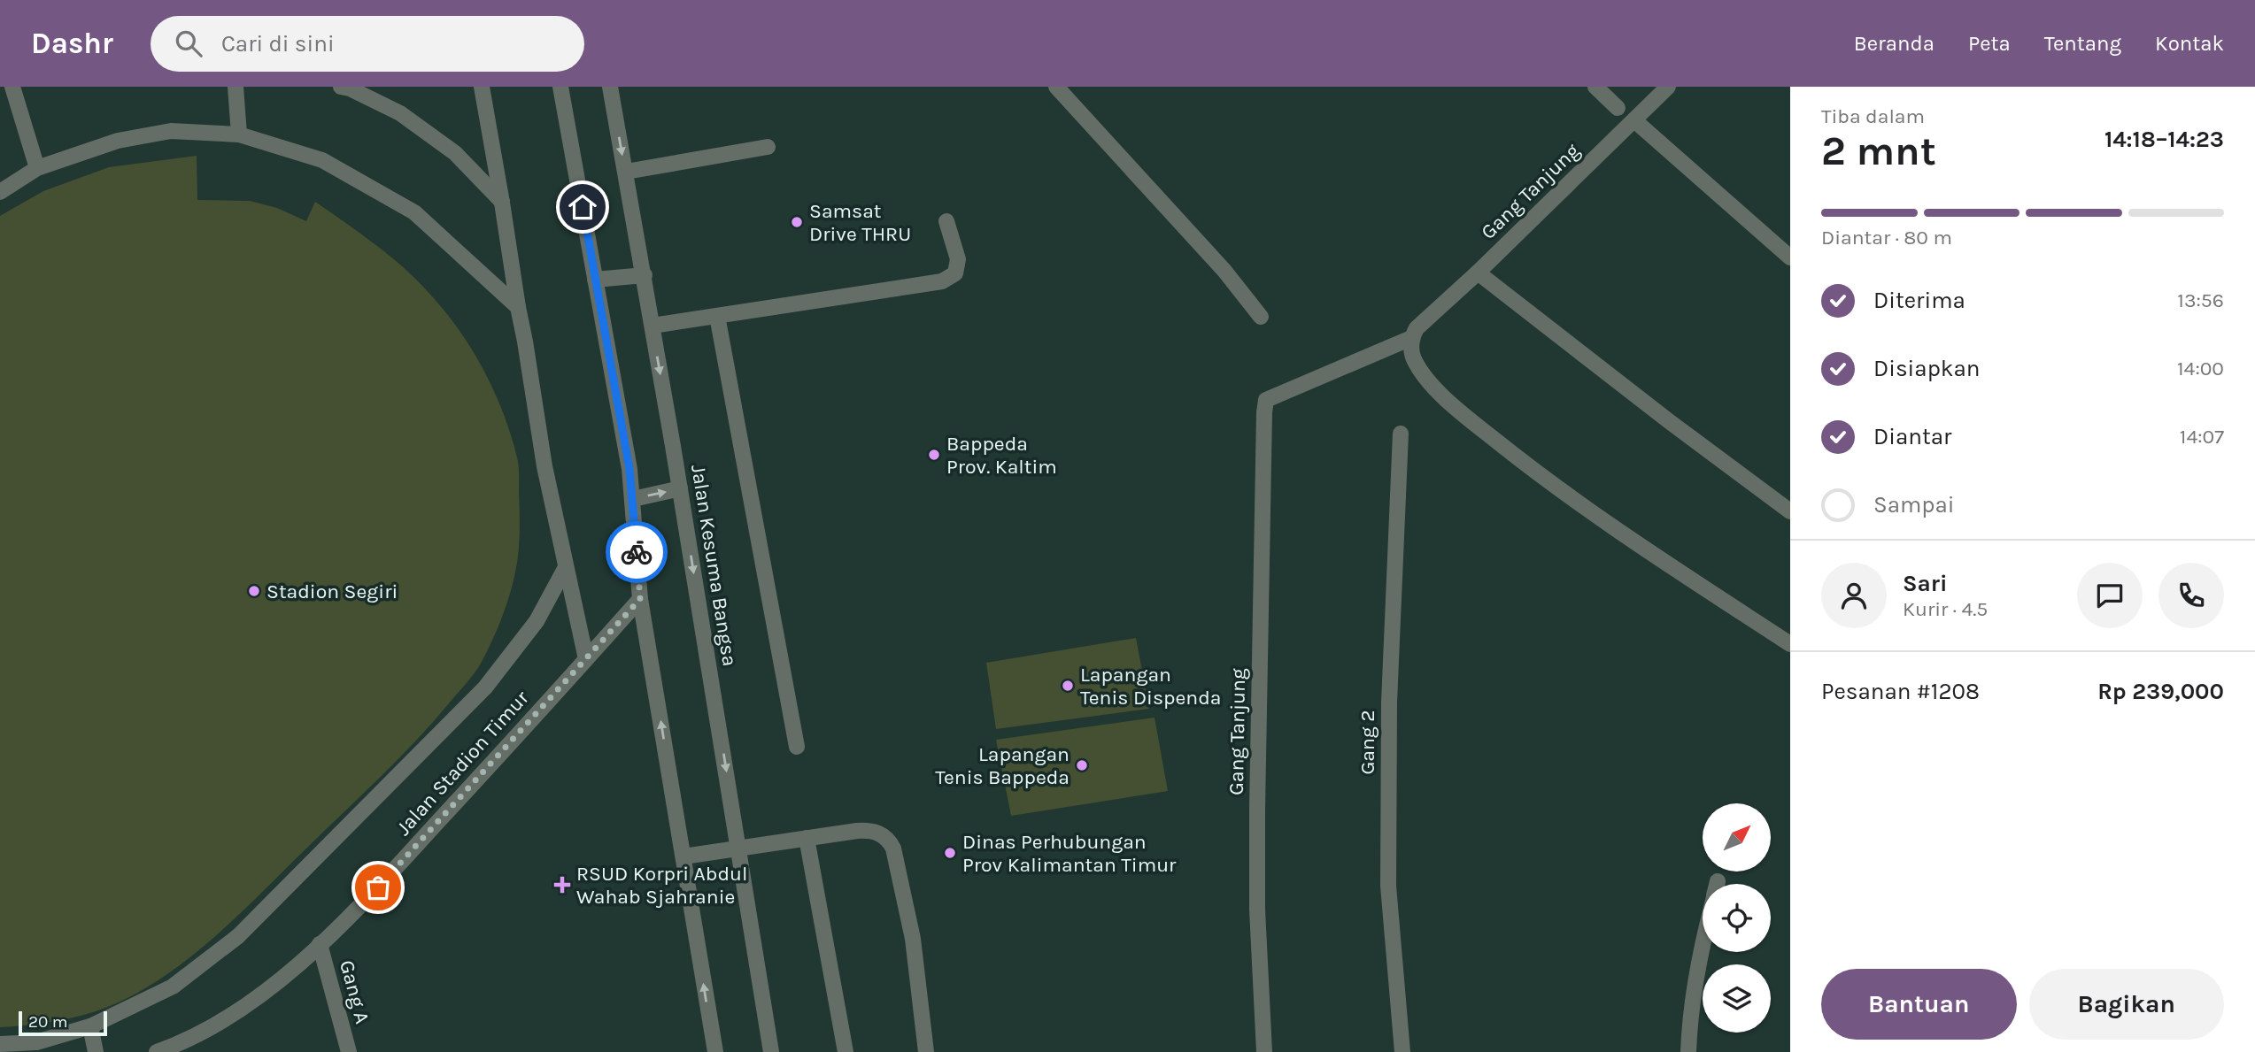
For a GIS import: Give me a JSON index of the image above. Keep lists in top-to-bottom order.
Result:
{
  "streets": {
    "street": [
      "Gang Tanjung",
      "Jalan Kesuma Bangsa",
      "Gang 2",
      "Jalan Stadion Timur",
      "Gang A"
    ]
  },
  "crossings": [
    ["Jalan Stadion Timur", "Gang A"]
  ],
  "places": {
    "other": [
      "Samsat Drive THRU",
      "Bappeda Prov. Kaltim",
      "Stadion Segiri",
      "Lapangan Tenis Dispenda",
      "Lapangan Tenis Bappeda",
      "Dinas Perhubungan Prov Kalimantan Timur"
    ],
    "health": ["RSUD Korpri Abdul Wahab Sjahranie"]
  },
  "scale_bar": "20 m",
  "north": "top right",
  "page": {
    "header": "Dashr",
    "search": "Cari di sini",
    "nav": [
      "Beranda",
      "Peta",
      "Tentang",
      "Kontak"
    ],
    "heading": ["2 mnt", "Tiba dalam", "14:18–14:23"],
    "panel": [
      "Sari",
      "Kurir · 4.5",
      "Pesanan #1208",
      "Rp 239,000"
    ],
    "bar": "Diantar · 80 m",
    "list": [
      ["Diterima", "13:56"],
      ["Disiapkan", "14:00"],
      ["Diantar", "14:07"],
      "Sampai"
    ],
    "buttons": ["Bantuan", "Bagikan"],
    "scale": "20 m"
  }
}
